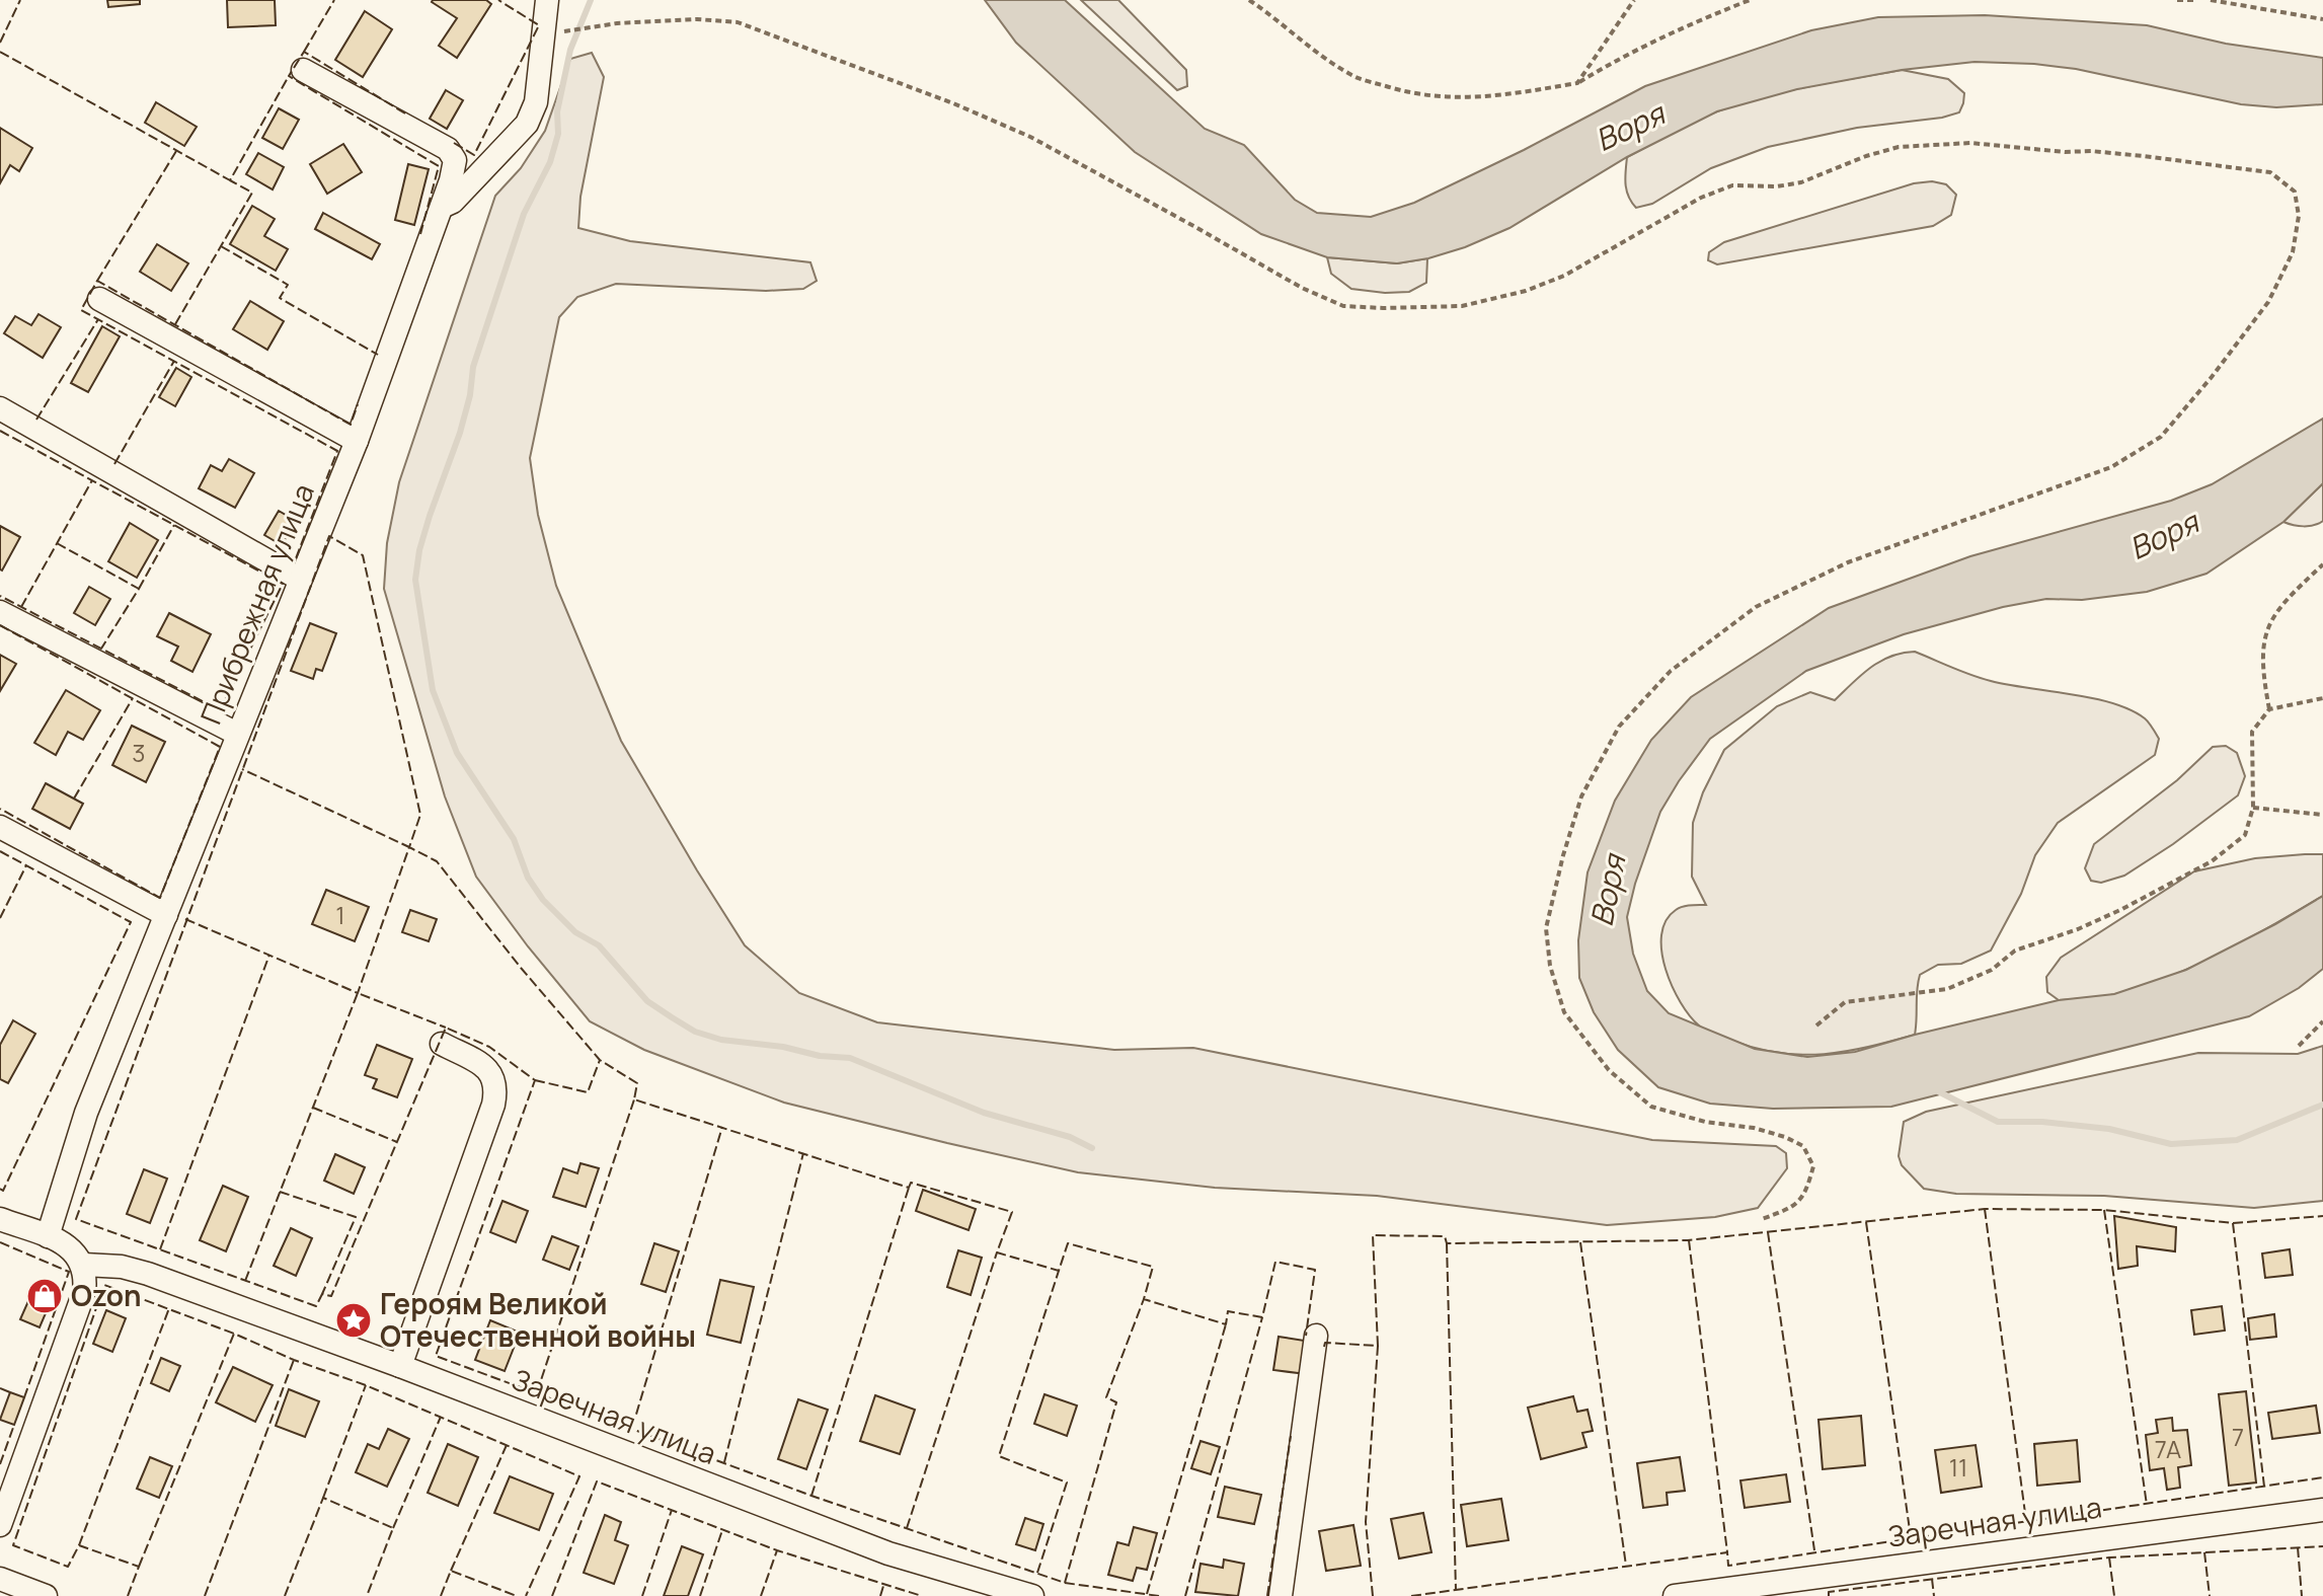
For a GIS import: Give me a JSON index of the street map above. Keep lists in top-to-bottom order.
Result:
{
  "streets": {
    "street": ["Прибрежная улица", "Заречная улица"]
  },
  "water": ["Воря"],
  "places": {
    "shop": ["Ozon"],
    "place": ["Героям Великой Отечественной войны"]
  },
  "house_numbers": [
    "3",
    "1",
    "7",
    "7А",
    "11"
  ]
}
